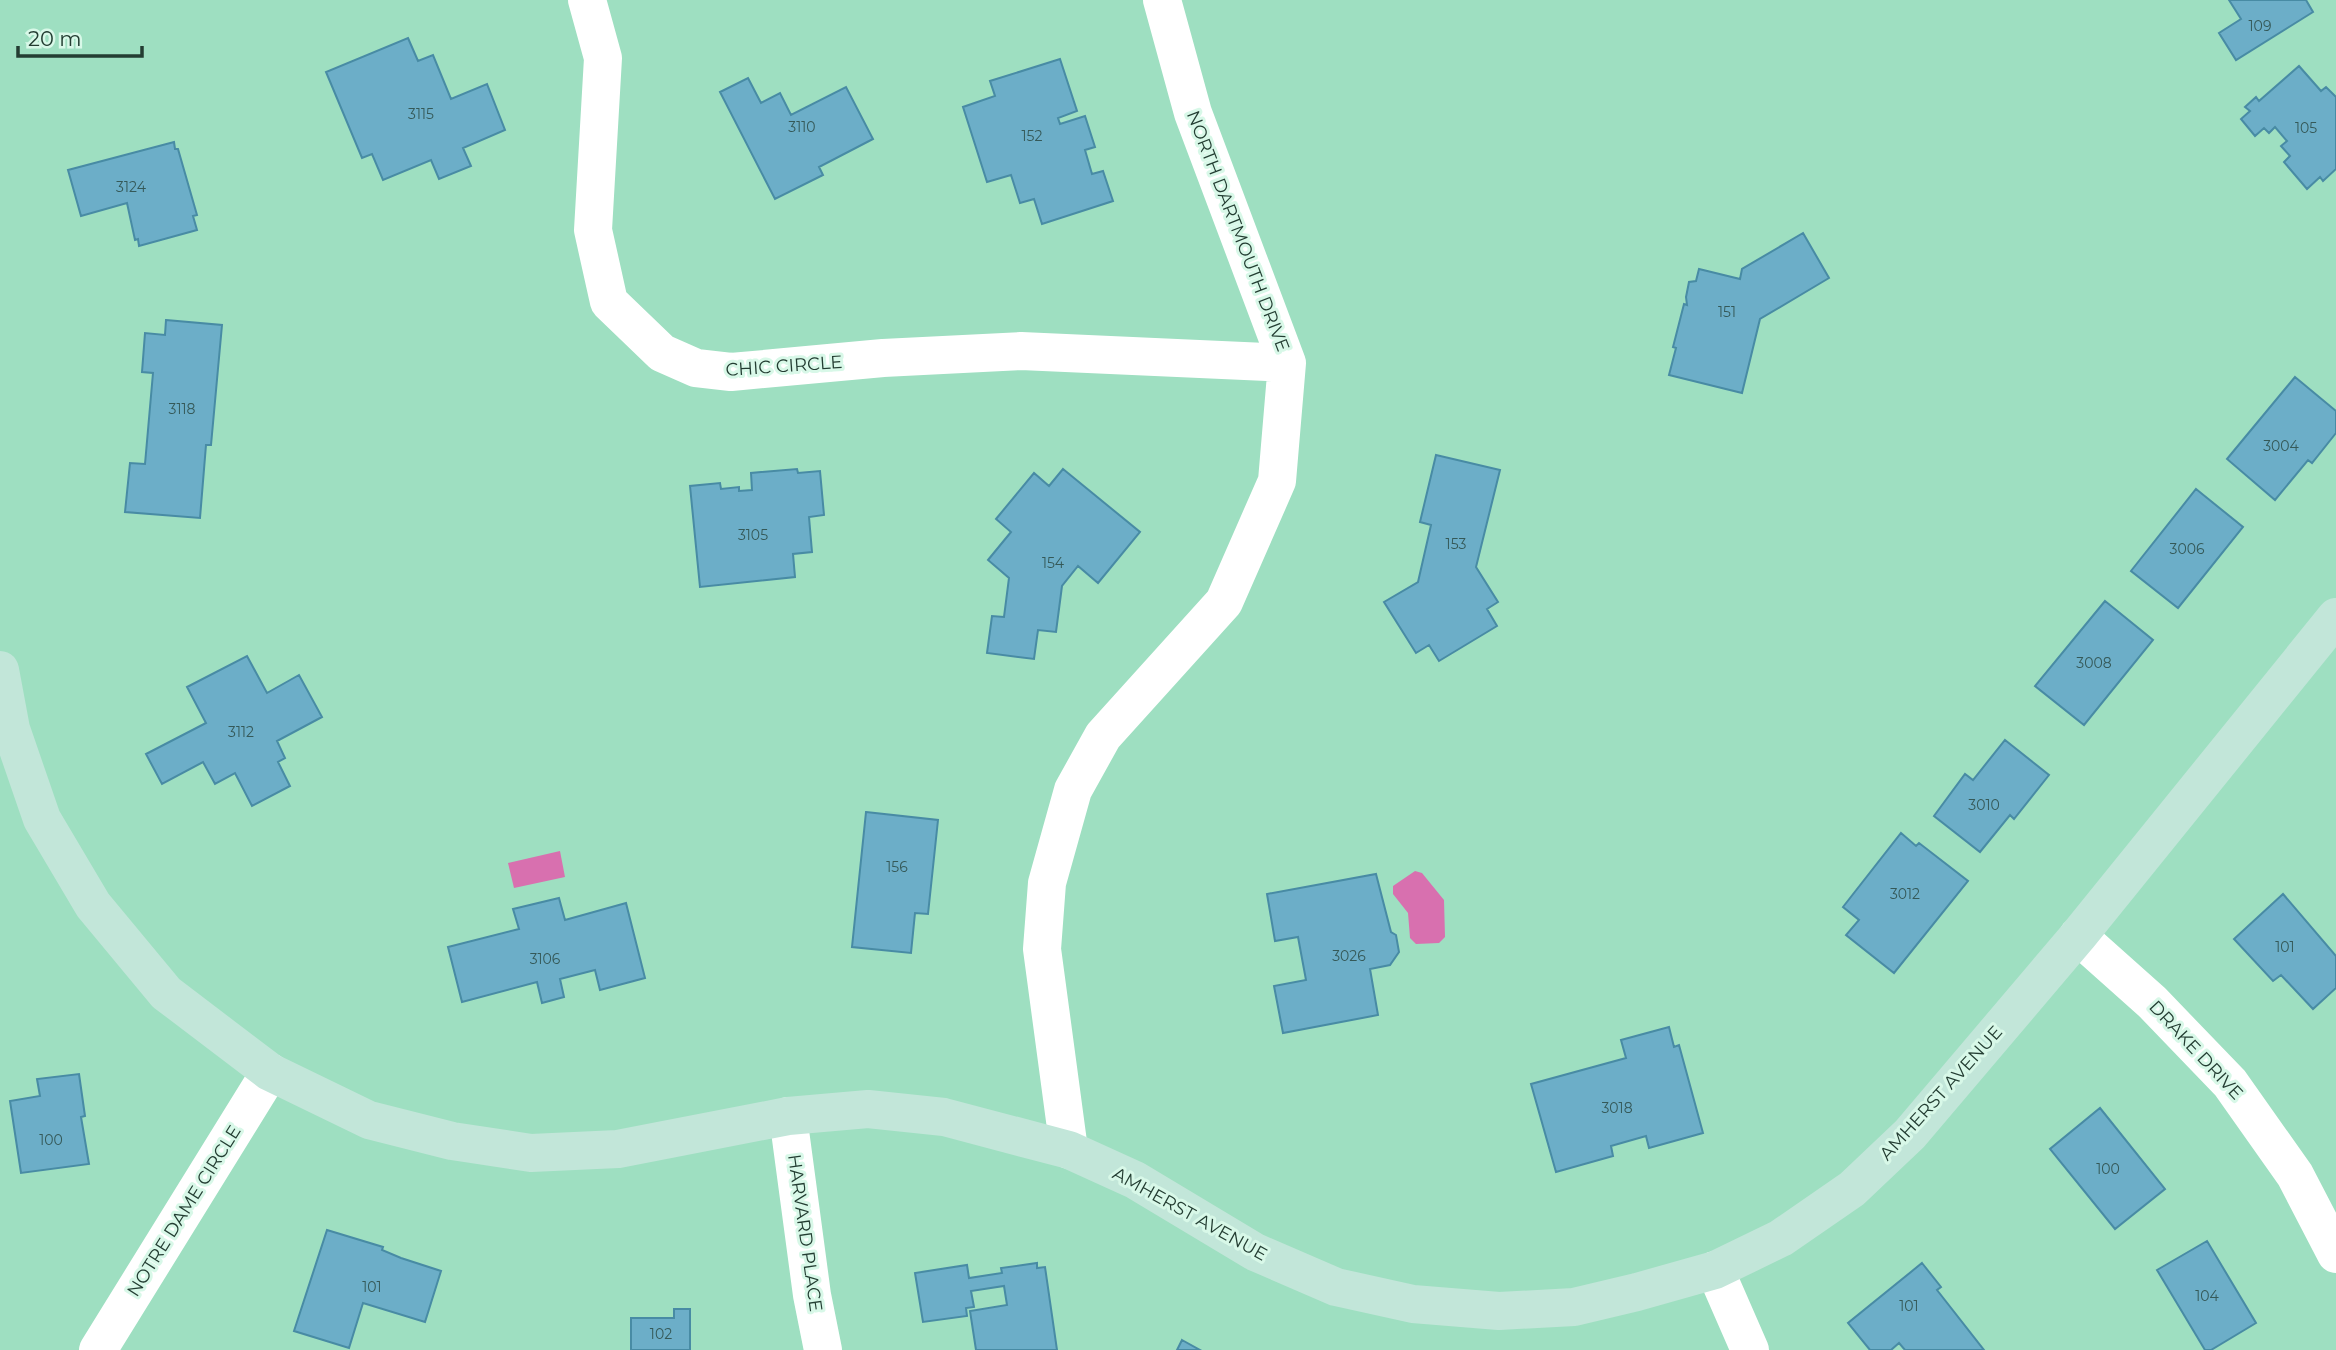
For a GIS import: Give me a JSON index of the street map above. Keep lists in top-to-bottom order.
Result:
{
  "streets": {
    "street": [
      "NORTH DARTMOUTH DRIVE",
      "CHIC CIRCLE",
      "DRAKE DRIVE",
      "AMHERST AVENUE",
      "NOTRE DAME CIRCLE",
      "HARVARD PLACE"
    ]
  },
  "crossings": [
    ["NORTH DARTMOUTH DRIVE", "CHIC CIRCLE"],
    ["NORTH DARTMOUTH DRIVE", "AMHERST AVENUE"],
    ["DRAKE DRIVE", "AMHERST AVENUE"],
    ["AMHERST AVENUE", "NOTRE DAME CIRCLE"],
    ["AMHERST AVENUE", "HARVARD PLACE"]
  ],
  "house_numbers": [
    "109",
    "3115",
    "3110",
    "105",
    "152",
    "3124",
    "151",
    "3118",
    "3004",
    "3105",
    "153",
    "3006",
    "154",
    "3008",
    "3112",
    "3010",
    "156",
    "3012",
    "101",
    "3026",
    "3106",
    "3018",
    "100",
    "100",
    "101",
    "104",
    "101",
    "102"
  ],
  "scale_bar": "20 m"
}
